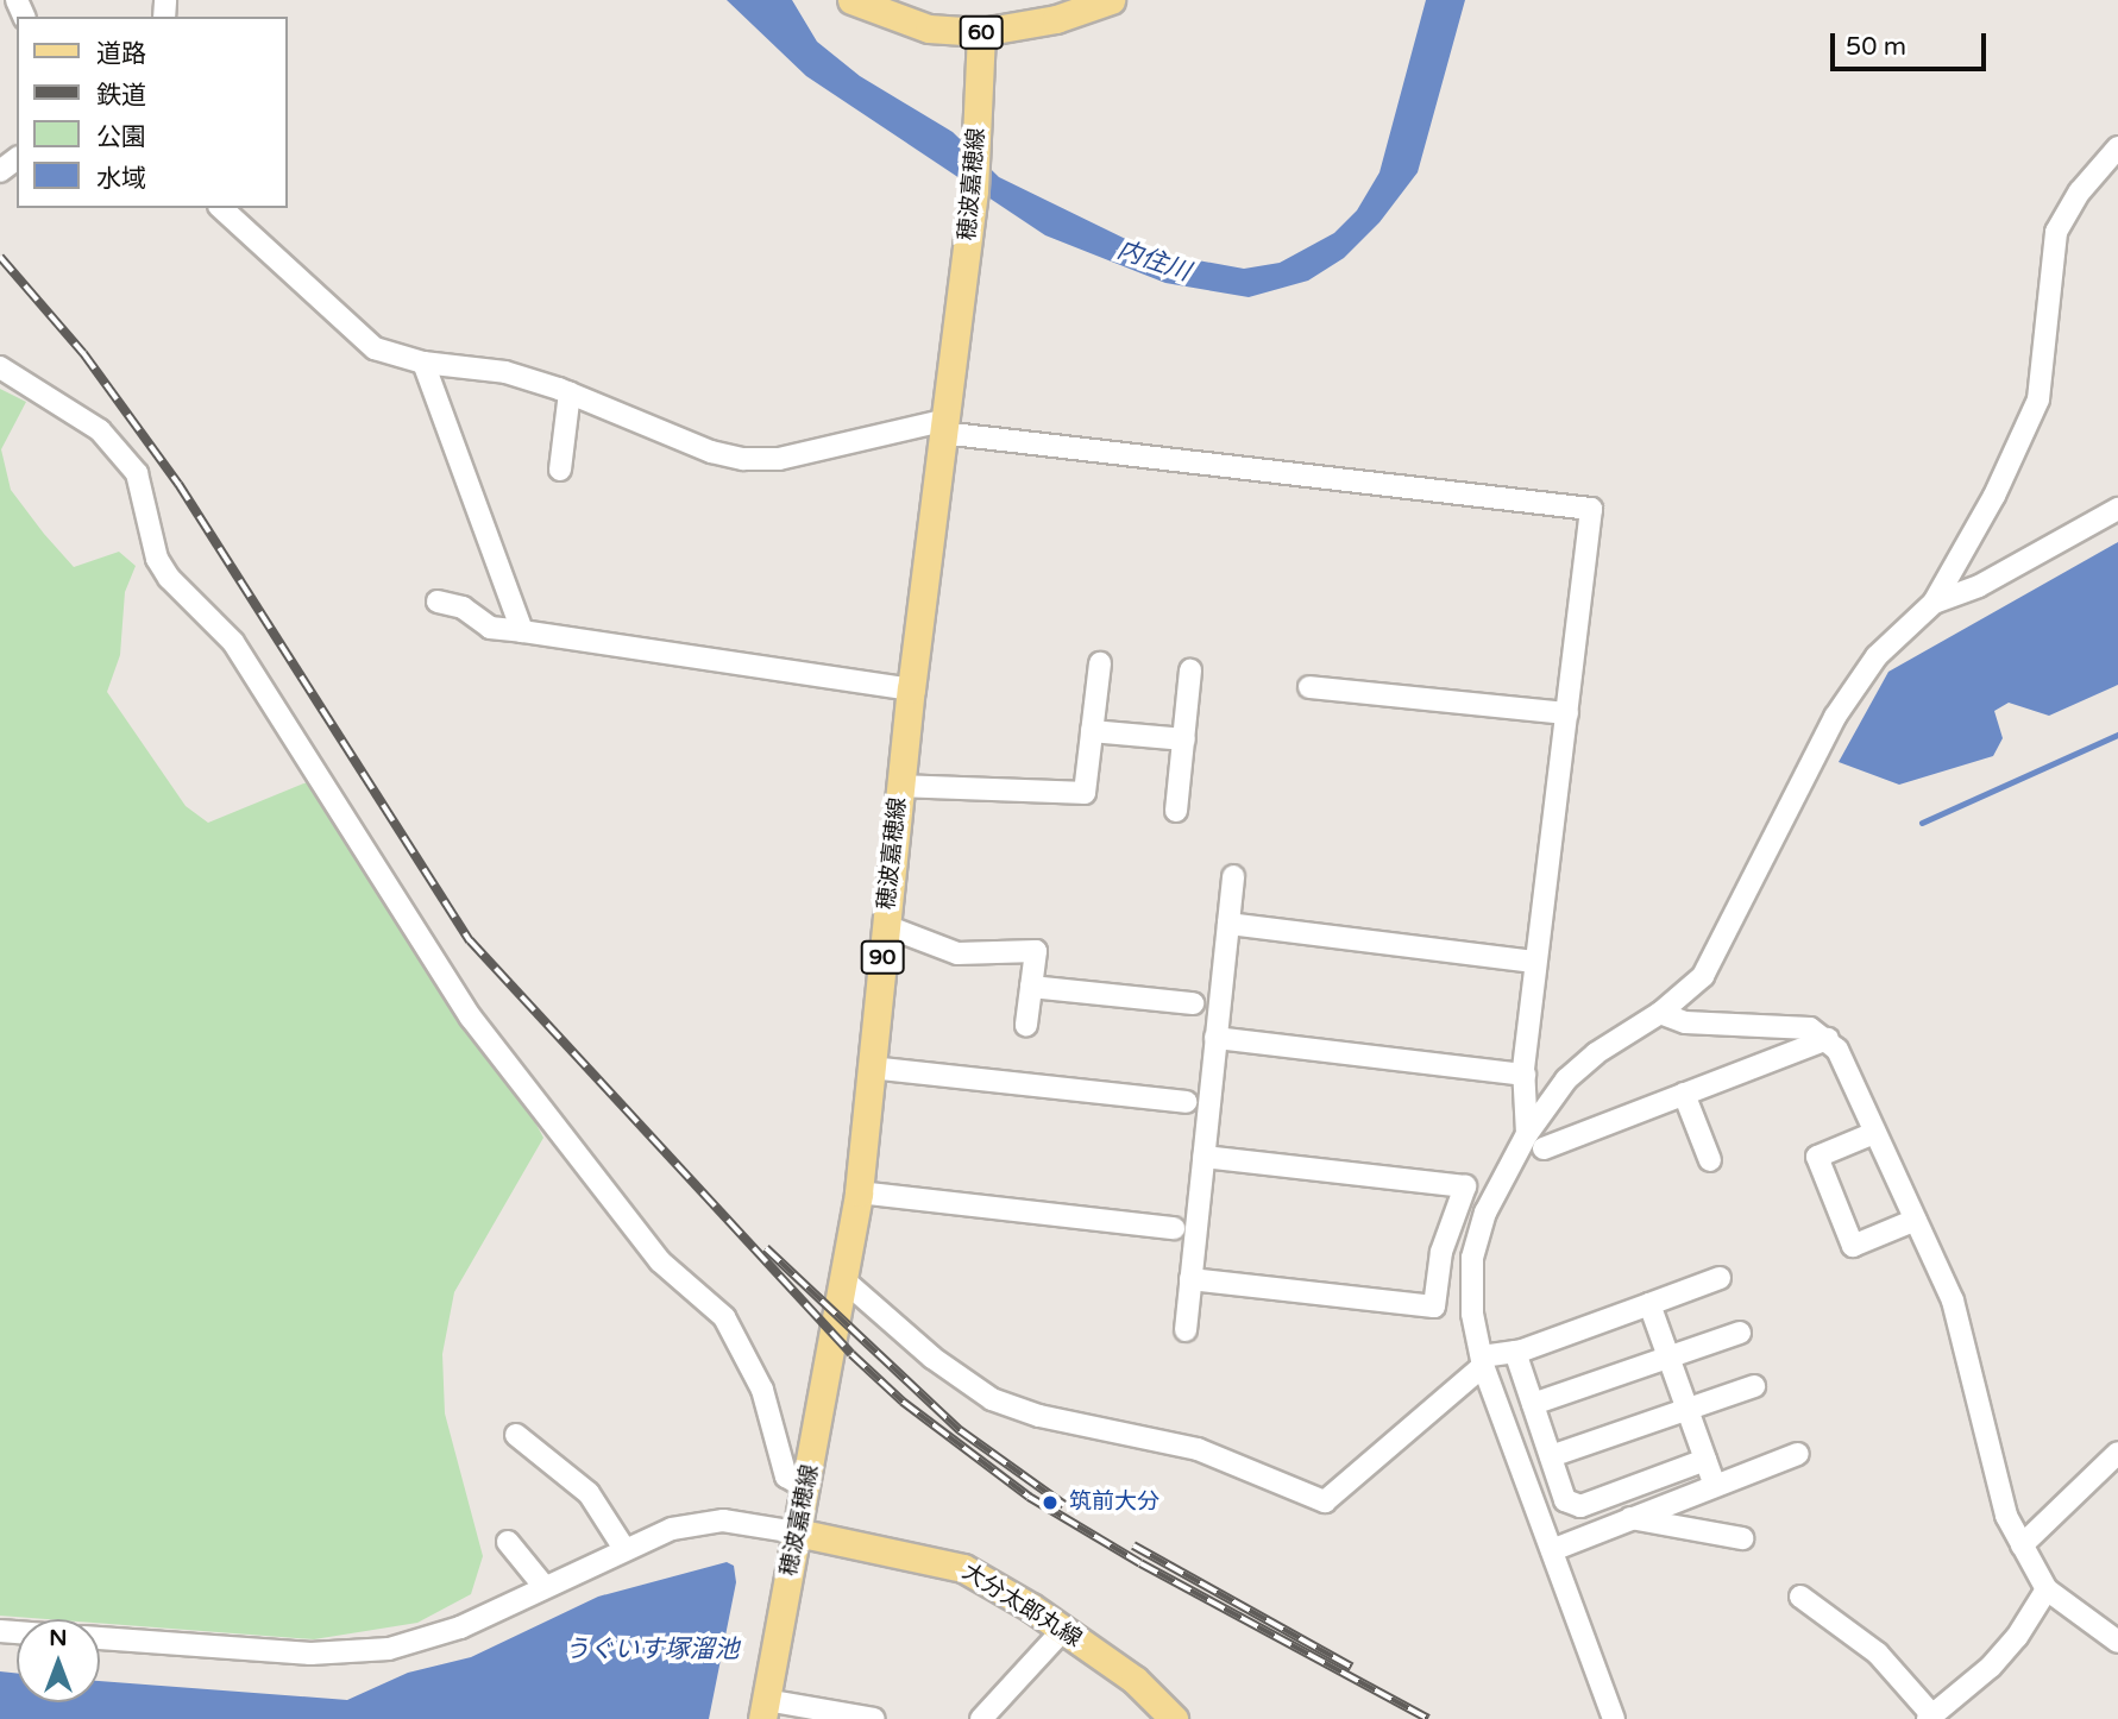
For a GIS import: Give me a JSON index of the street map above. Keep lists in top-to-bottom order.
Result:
{
  "streets": {
    "main road": [
      "60",
      "穂波嘉穂線",
      "90",
      "大分太郎丸線"
    ]
  },
  "crossings": [
    ["60", "穂波嘉穂線"],
    ["穂波嘉穂線", "大分太郎丸線"]
  ],
  "water": ["内住川", "うぐいす塚溜池"],
  "places": ["筑前大分"],
  "legend": [
    "道路",
    "鉄道",
    "公園",
    "水域"
  ],
  "scale_bar": "50 m",
  "north": "top"
}
